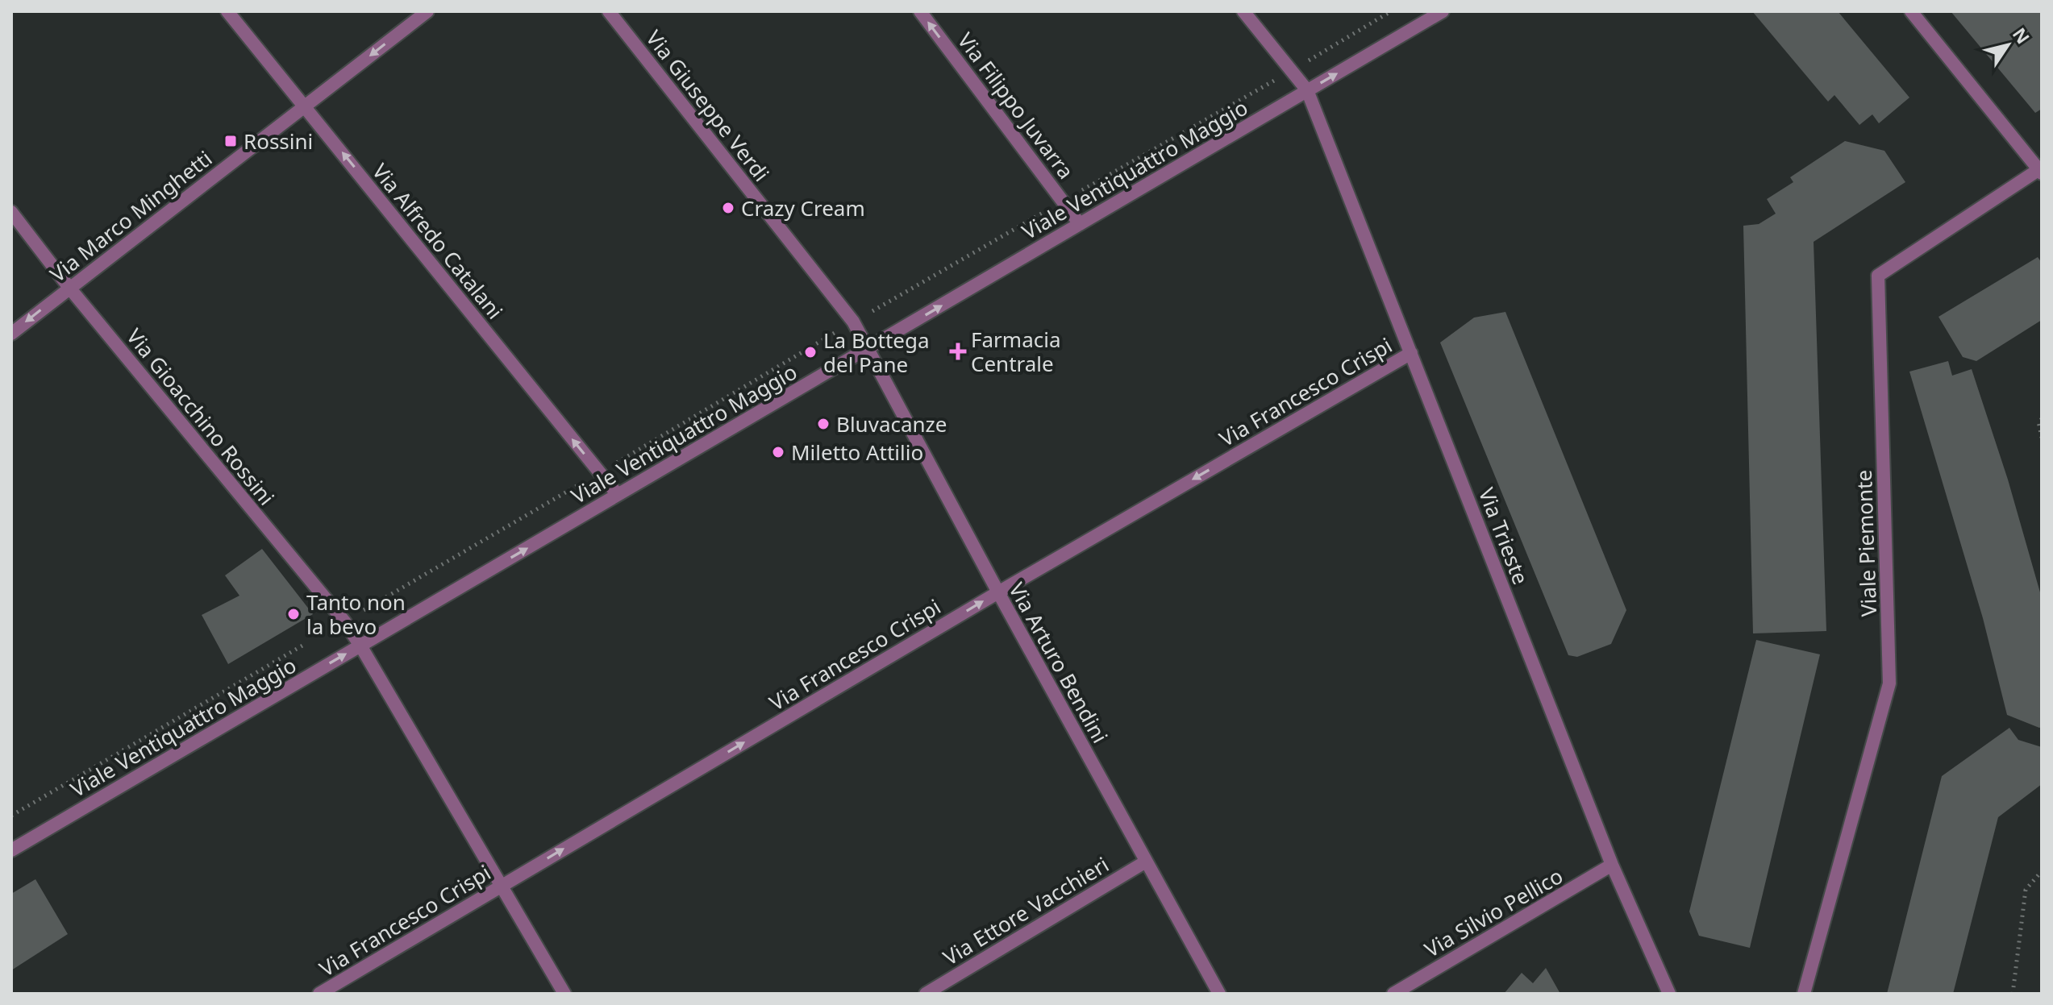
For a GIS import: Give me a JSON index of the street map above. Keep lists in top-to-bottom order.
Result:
{
  "streets": {
    "street": [
      "Via Giuseppe Verdi",
      "Via Filippo Juvarra",
      "Viale Ventiquattro Maggio",
      "Via Marco Minghetti",
      "Via Alfredo Catalani",
      "Via Francesco Crispi",
      "Via Gioacchino Rossini",
      "Via Trieste",
      "Viale Piemonte",
      "Via Arturo Bendini",
      "Via Ettore Vacchieri",
      "Via Silvio Pellico"
    ]
  },
  "crossings": [
    ["Via Giuseppe Verdi", "Viale Ventiquattro Maggio"],
    ["Via Giuseppe Verdi", "Via Arturo Bendini"],
    ["Via Filippo Juvarra", "Viale Ventiquattro Maggio"],
    ["Viale Ventiquattro Maggio", "Via Alfredo Catalani"],
    ["Viale Ventiquattro Maggio", "Via Gioacchino Rossini"],
    ["Viale Ventiquattro Maggio", "Via Trieste"],
    ["Viale Ventiquattro Maggio", "Via Arturo Bendini"],
    ["Via Marco Minghetti", "Via Alfredo Catalani"],
    ["Via Marco Minghetti", "Via Gioacchino Rossini"],
    ["Via Francesco Crispi", "Via Gioacchino Rossini"],
    ["Via Francesco Crispi", "Via Trieste"],
    ["Via Francesco Crispi", "Via Arturo Bendini"],
    ["Via Trieste", "Via Silvio Pellico"],
    ["Via Arturo Bendini", "Via Ettore Vacchieri"]
  ],
  "one_way": [
    "Via Filippo Juvarra",
    "Viale Ventiquattro Maggio",
    "Via Marco Minghetti",
    "Via Alfredo Catalani"
  ],
  "places": {
    "transit": ["Rossini"],
    "other": [
      "Crazy Cream",
      "La Bottega del Pane",
      "Bluvacanze",
      "Miletto Attilio",
      "Tanto non la bevo"
    ],
    "health": ["Farmacia Centrale"]
  },
  "north": "top right"
}
